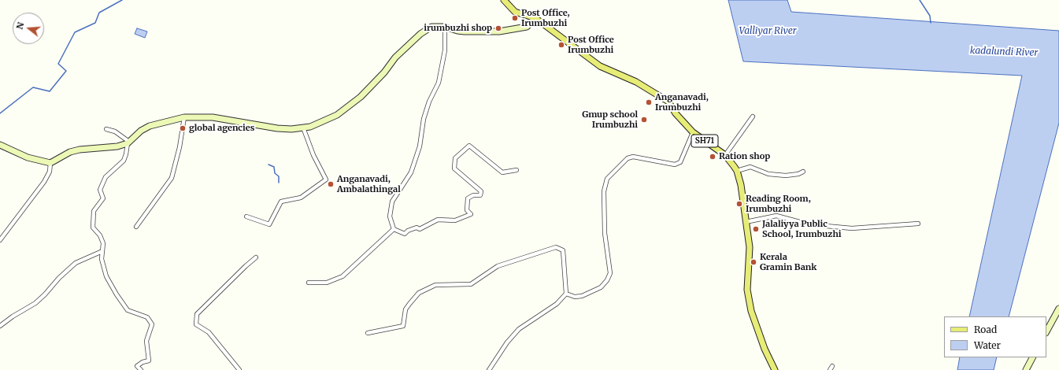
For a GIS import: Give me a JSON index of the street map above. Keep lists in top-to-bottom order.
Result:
{
  "streets": {
    "main road": ["SH71"]
  },
  "water": ["Valliyar River", "kadalundi River"],
  "places": [
    "Post Office, Irumbuzhi",
    "irumbuzhi shop",
    "Post Office Irumbuzhi",
    "Anganavadi, Irumbuzhi",
    "Gmup school Irumbuzhi",
    "global agencies",
    "Ration shop",
    "Anganavadi, Ambalathingal",
    "Reading Room, Irumbuzhi",
    "Jalaliyya Public School, Irumbuzhi",
    "Kerala Gramin Bank"
  ],
  "legend": ["Road", "Water"],
  "north": "left"
}
